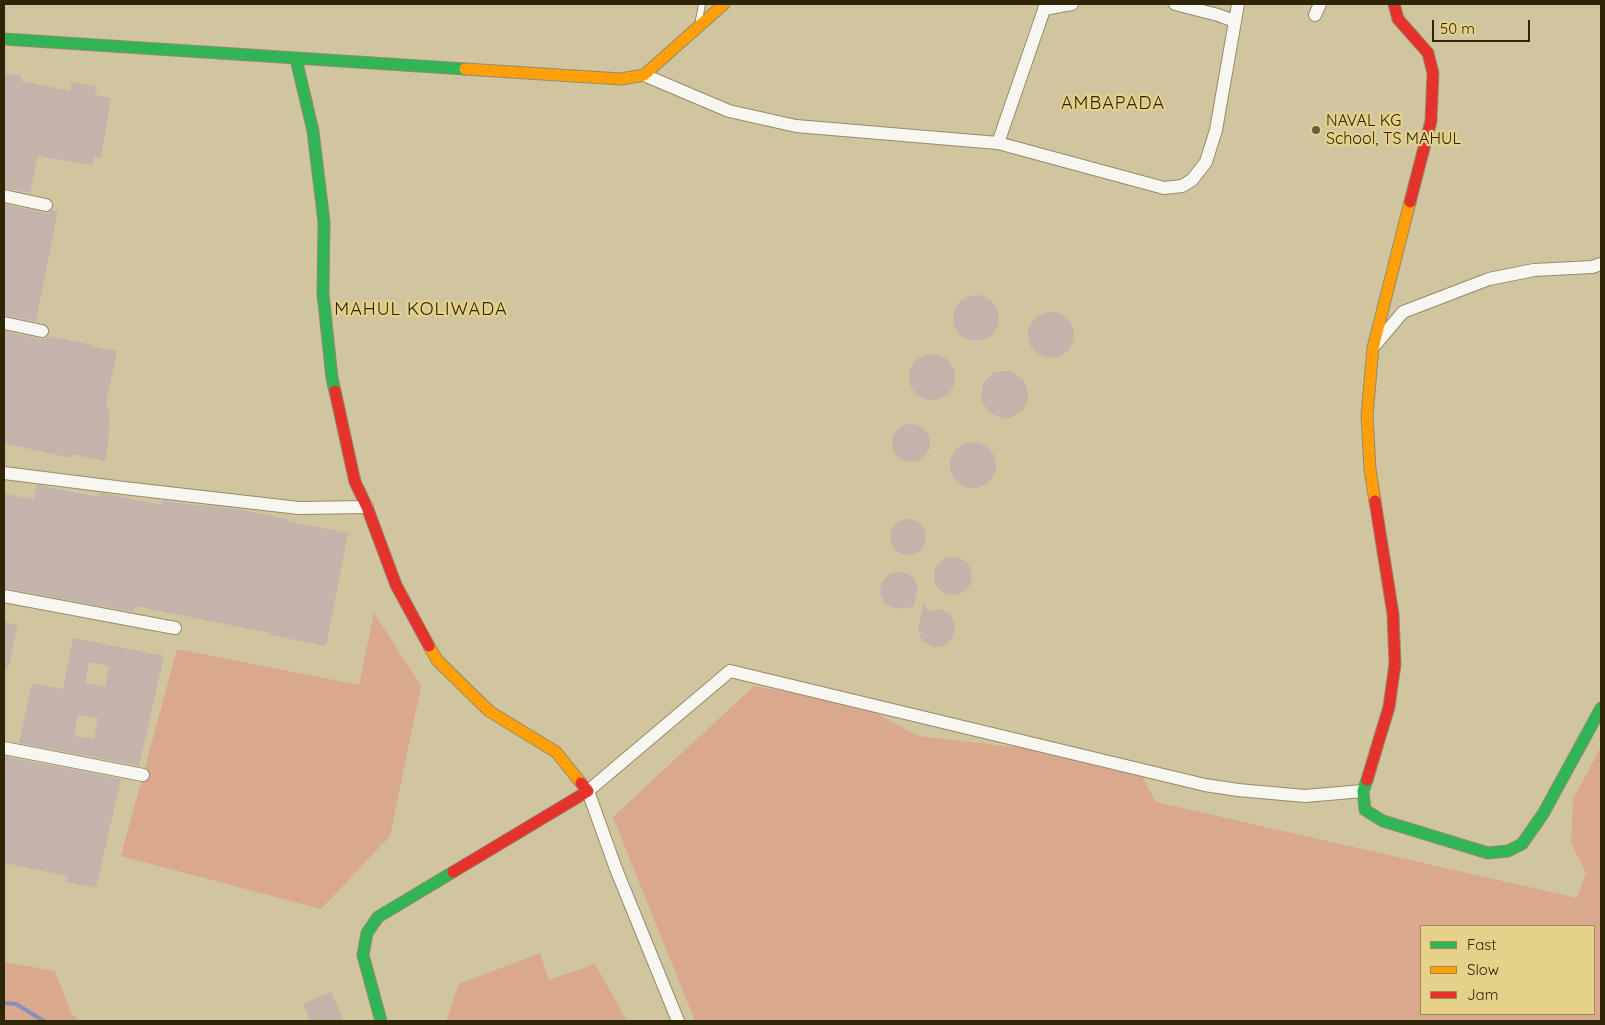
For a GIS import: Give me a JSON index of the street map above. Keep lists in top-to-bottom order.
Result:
{
  "districts": ["AMBAPADA", "MAHUL KOLIWADA"],
  "places": ["NAVAL KG School, TS MAHUL"],
  "legend": ["Fast", "Slow", "Jam"],
  "scale_bar": "50 m"
}
